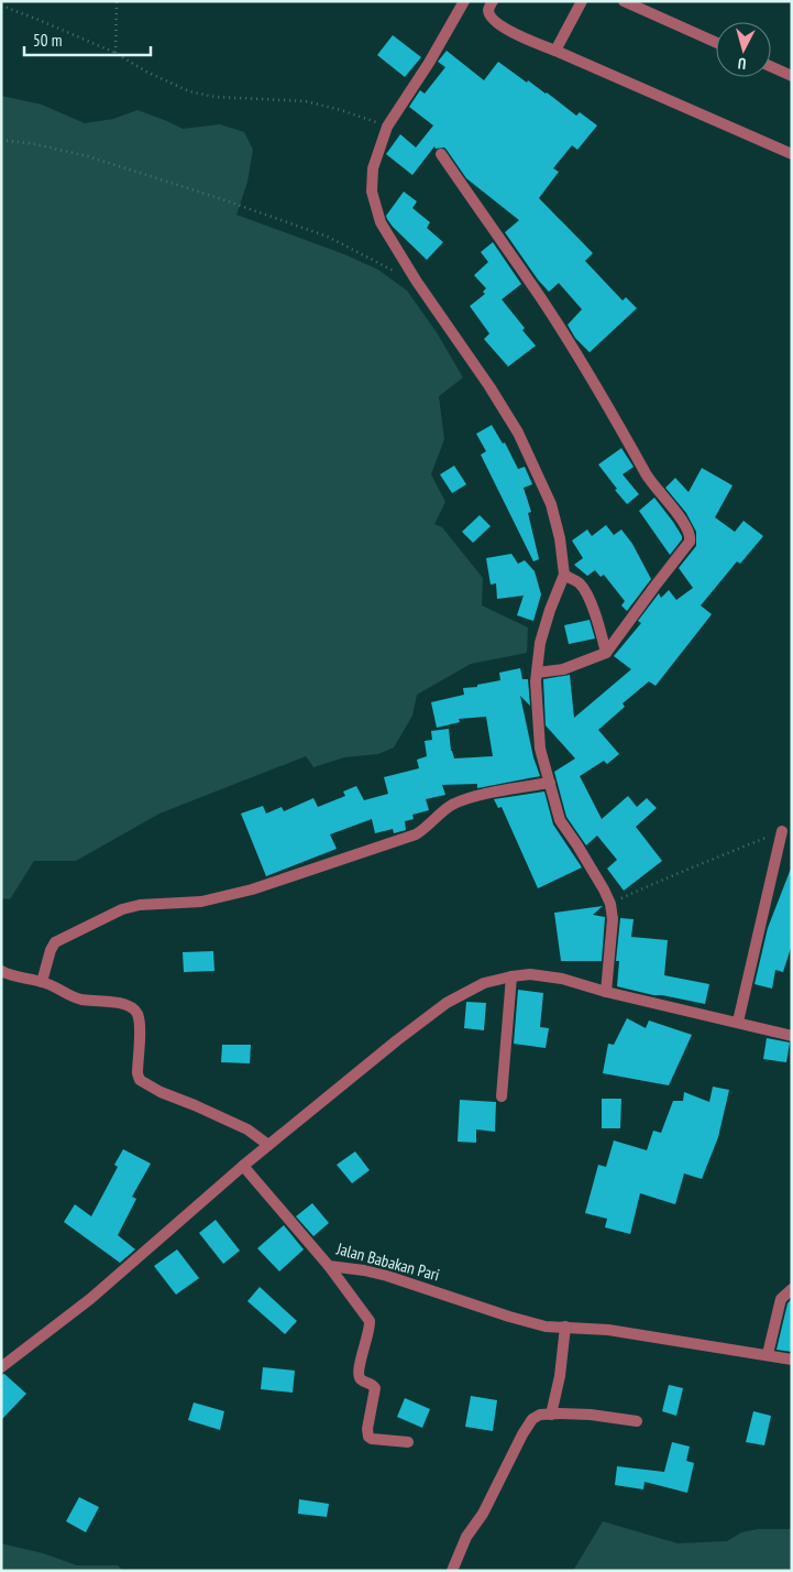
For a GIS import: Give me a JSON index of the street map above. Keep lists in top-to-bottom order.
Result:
{
  "streets": {
    "street": ["Jalan Babakan Pari"]
  },
  "scale_bar": "50 m",
  "north": "bottom"
}
